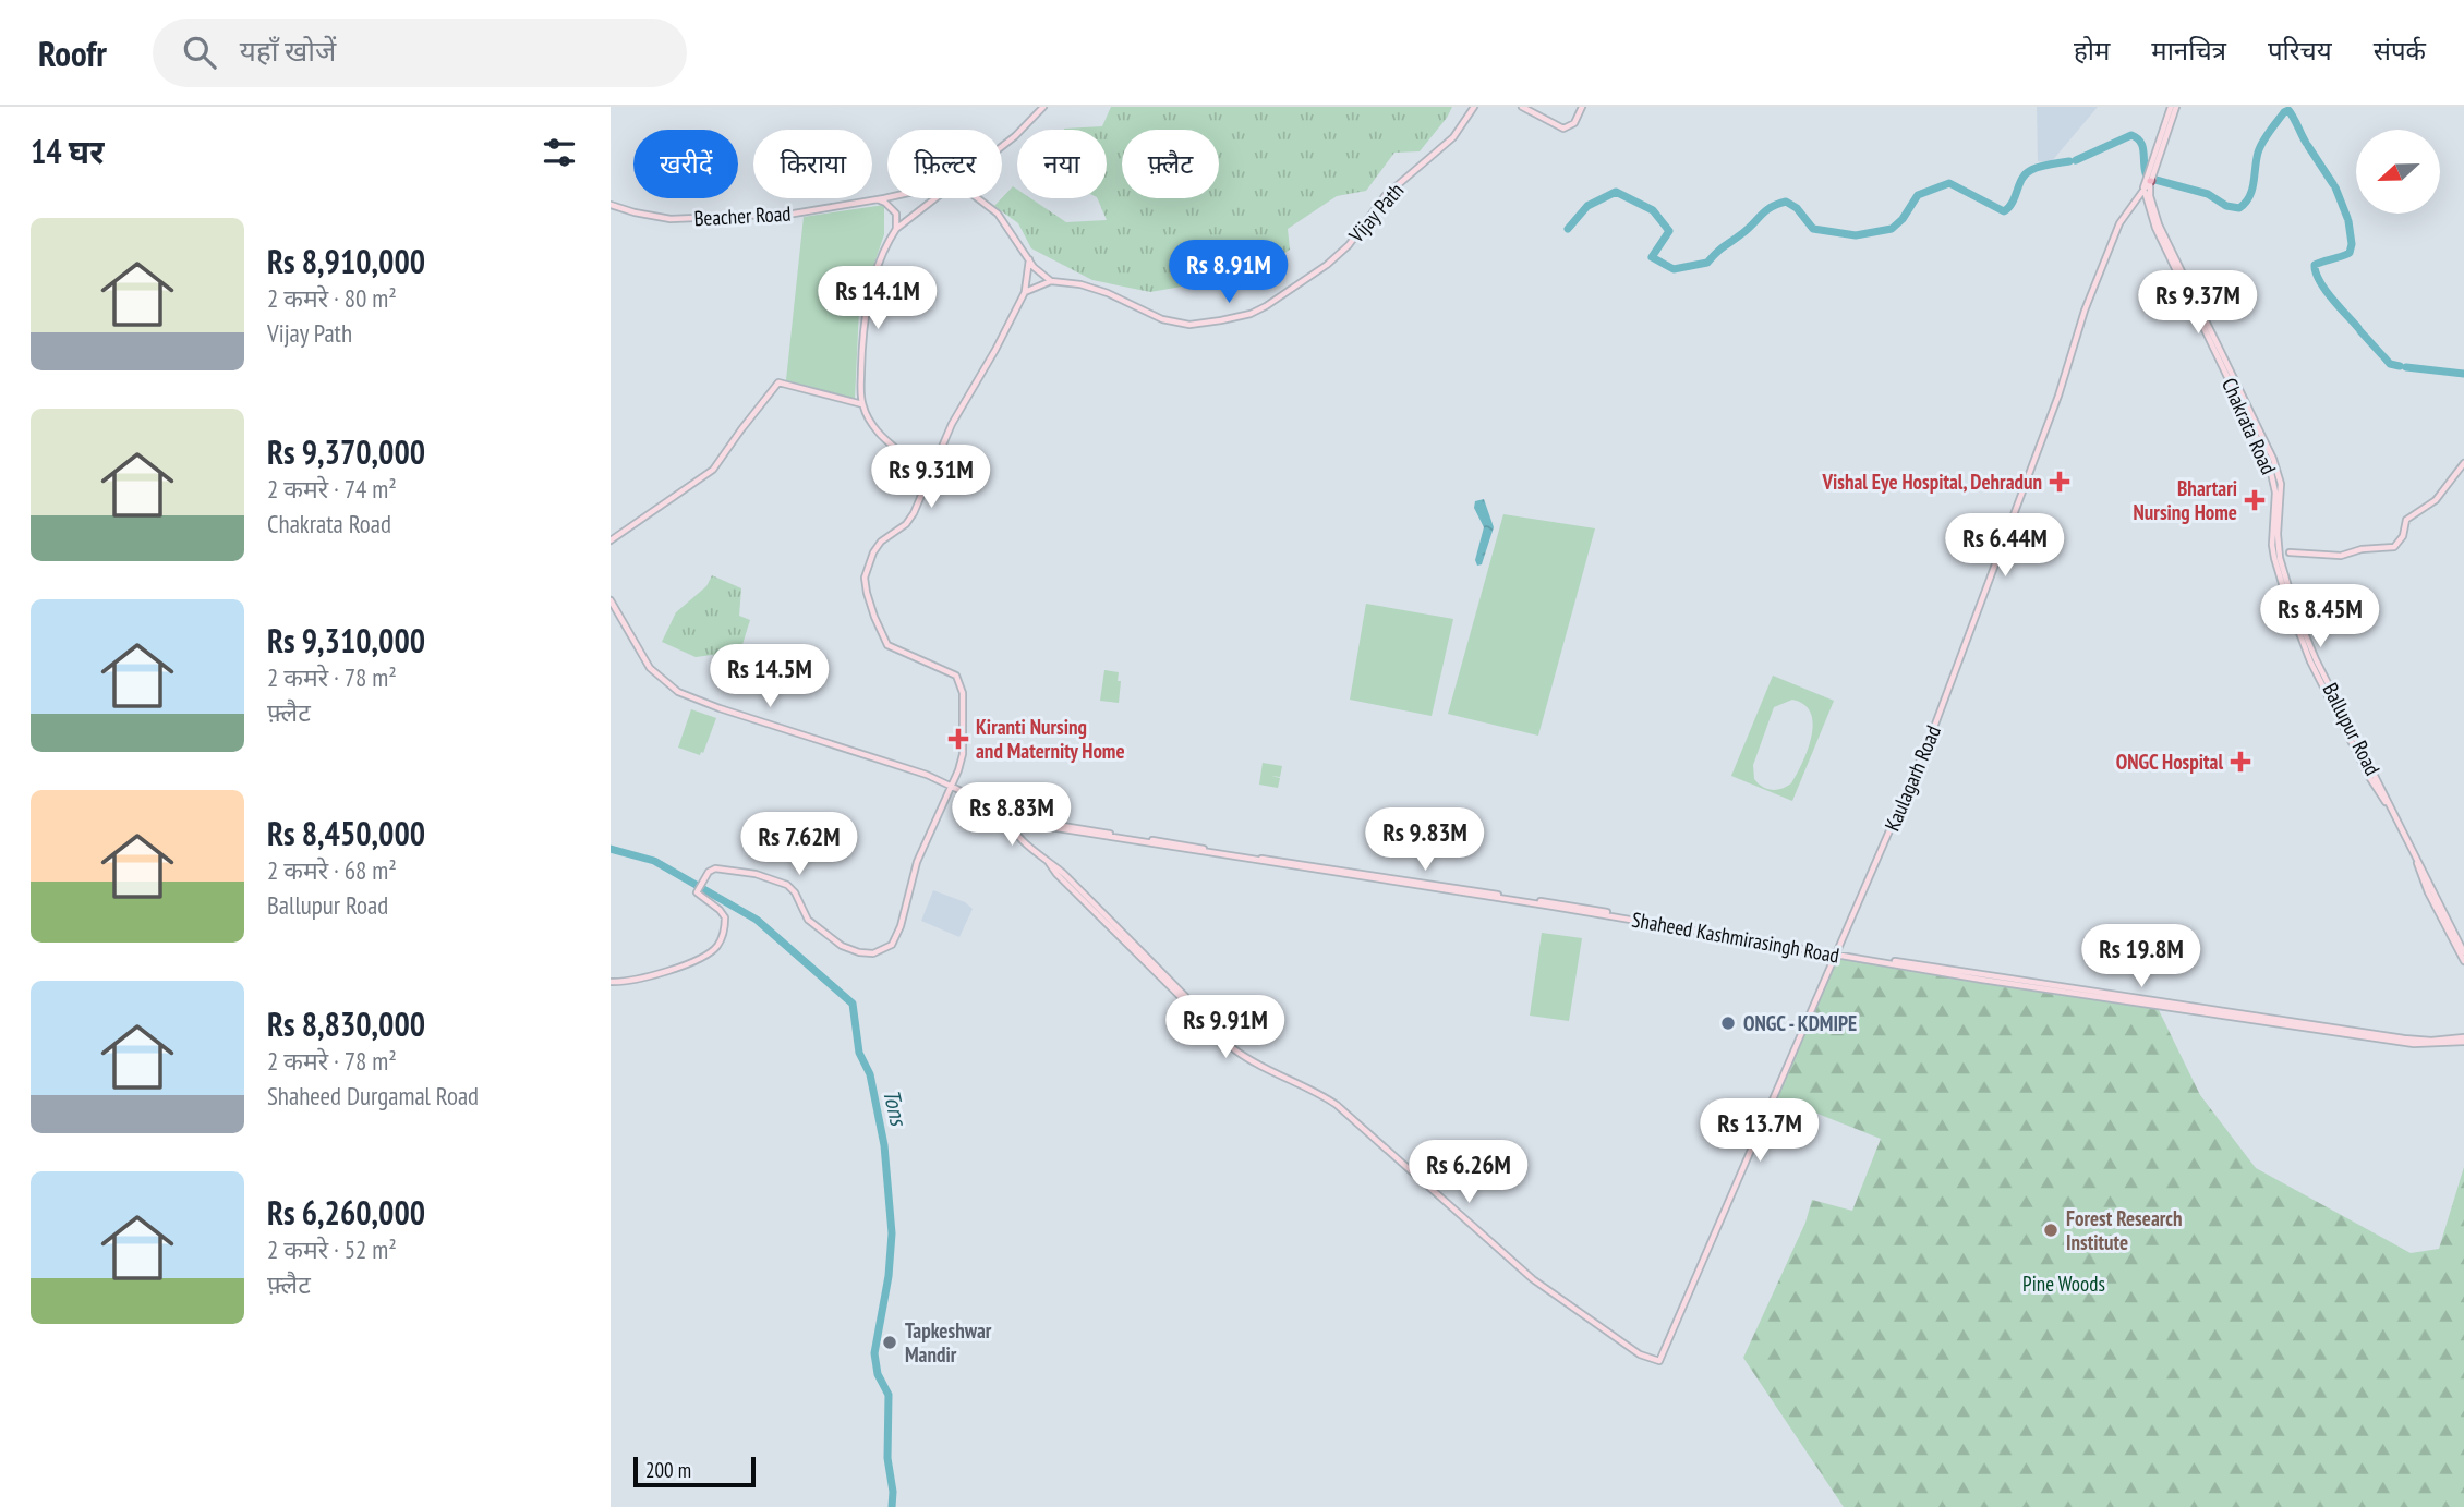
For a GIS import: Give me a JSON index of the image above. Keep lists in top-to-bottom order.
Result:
{
  "streets": {
    "street": [
      "Vijay Path",
      "Beacher Road",
      "Chakrata Road",
      "Ballupur Road",
      "Kaulagarh Road",
      "Shaheed Kashmirasingh Road"
    ]
  },
  "crossings": [
    ["Chakrata Road", "Ballupur Road"],
    ["Chakrata Road", "Kaulagarh Road"],
    ["Kaulagarh Road", "Shaheed Kashmirasingh Road"]
  ],
  "water": ["Tons"],
  "parks": ["Pine Woods"],
  "places": {
    "health": [
      "Vishal Eye Hospital, Dehradun",
      "Bhartari Nursing Home",
      "Kiranti Nursing and Maternity Home",
      "ONGC Hospital"
    ],
    "other": ["ONGC - KDMIPE", "Forest Research Institute", "Tapkeshwar Mandir"]
  },
  "scale_bar": "200 m",
  "north": "left",
  "page": {
    "header": "Roofr",
    "search": "यहाँ खोजें",
    "nav": [
      "होम",
      "मानचित्र",
      "परिचय",
      "संपर्क"
    ],
    "heading": "14 घर",
    "chip": [
      "खरीदें",
      "किराया",
      "फ़िल्टर",
      "नया",
      "फ़्लैट"
    ],
    "list": [
      {
        "name": "Rs 8,910,000",
        "note": "2 कमरे · 80 m² · Vijay Path"
      },
      {
        "name": "Rs 9,370,000",
        "note": "2 कमरे · 74 m² · Chakrata Road"
      },
      {
        "name": "Rs 9,310,000",
        "note": "2 कमरे · 78 m² · फ़्लैट"
      },
      {
        "name": "Rs 8,450,000",
        "note": "2 कमरे · 68 m² · Ballupur Road"
      },
      {
        "name": "Rs 8,830,000",
        "note": "2 कमरे · 78 m² · Shaheed Durgamal Road"
      },
      {
        "name": "Rs 6,260,000",
        "note": "2 कमरे · 52 m² · फ़्लैट"
      }
    ],
    "price": [
      "Rs 8.91M",
      "Rs 14.1M",
      "Rs 9.37M",
      "Rs 9.31M",
      "Rs 6.44M",
      "Rs 8.45M",
      "Rs 14.5M",
      "Rs 8.83M",
      "Rs 9.83M",
      "Rs 7.62M",
      "Rs 19.8M",
      "Rs 9.91M",
      "Rs 13.7M",
      "Rs 6.26M"
    ],
    "scale": "200 m"
  }
}
